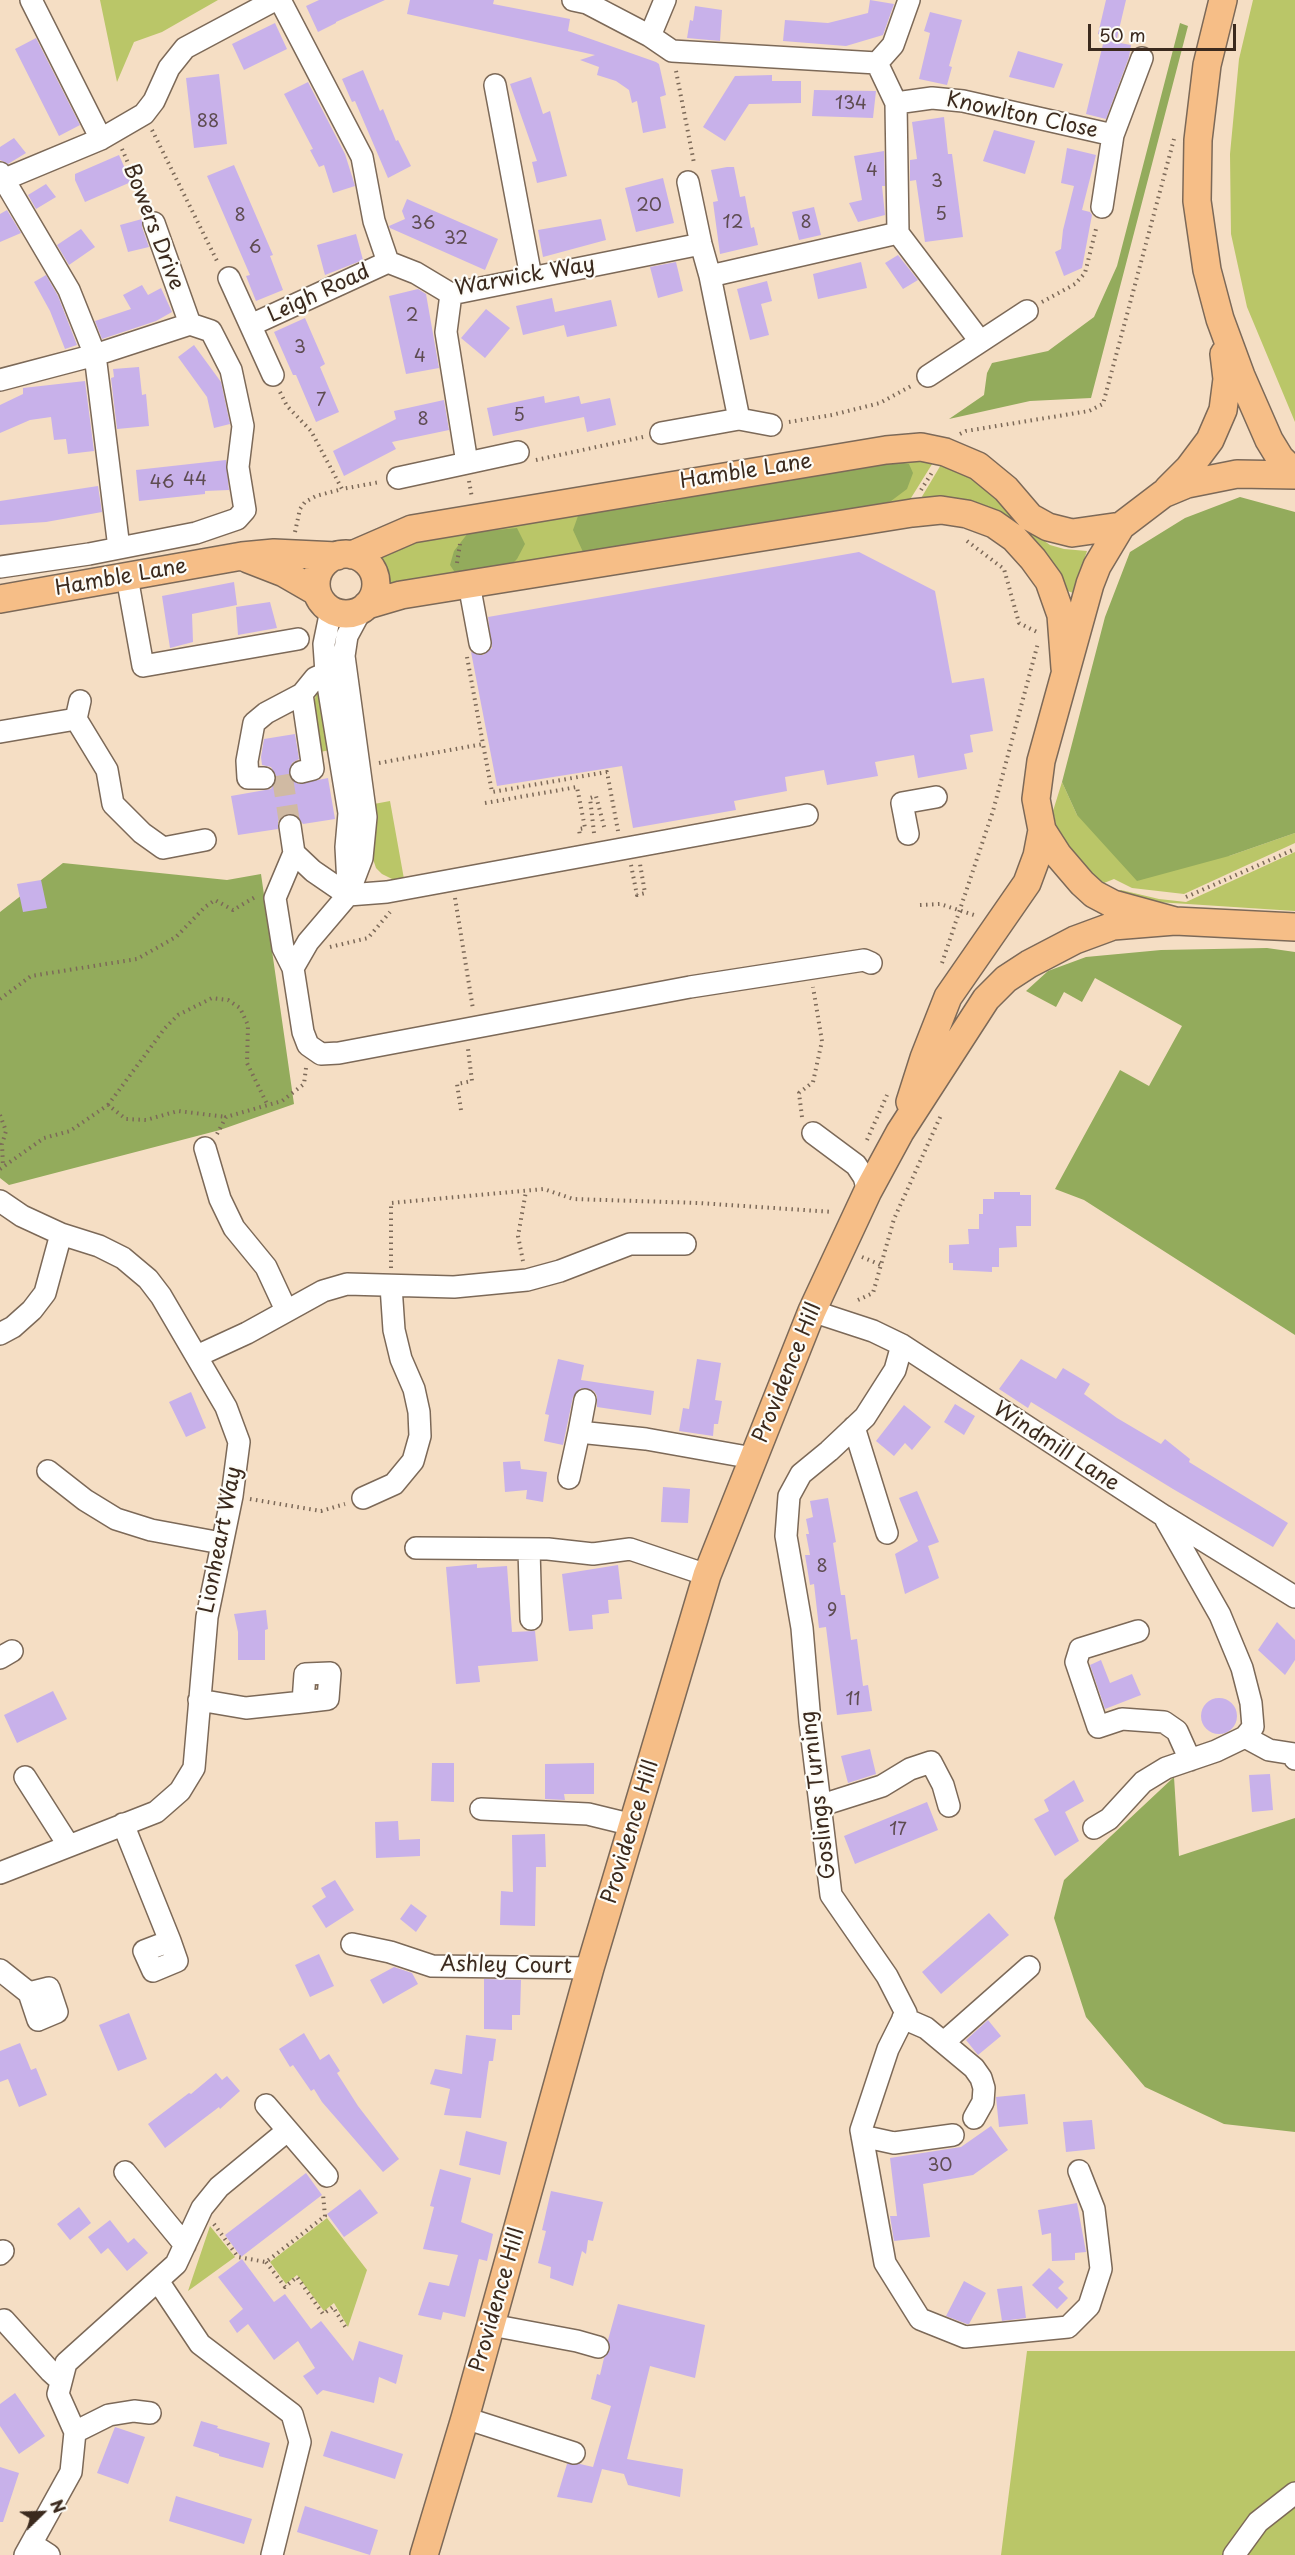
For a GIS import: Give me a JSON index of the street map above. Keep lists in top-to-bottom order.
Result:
{
  "streets": {
    "main road": ["Hamble Lane", "Providence Hill"],
    "street": [
      "Knowlton Close",
      "Bowers Drive",
      "Warwick Way",
      "Leigh Road",
      "Windmill Lane",
      "Lionheart Way",
      "Goslings Turning",
      "Ashley Court"
    ]
  },
  "crossings": [
    ["Warwick Way", "Leigh Road"],
    ["Providence Hill", "Windmill Lane"],
    ["Providence Hill", "Ashley Court"],
    ["Windmill Lane", "Goslings Turning"]
  ],
  "house_numbers": [
    "134",
    "88",
    "4",
    "3",
    "20",
    "5",
    "8",
    "12",
    "8",
    "36",
    "32",
    "6",
    "2",
    "3",
    "4",
    "7",
    "5",
    "8",
    "44",
    "46",
    "8",
    "9",
    "11",
    "17",
    "30"
  ],
  "scale_bar": "50 m",
  "north": "top right"
}
